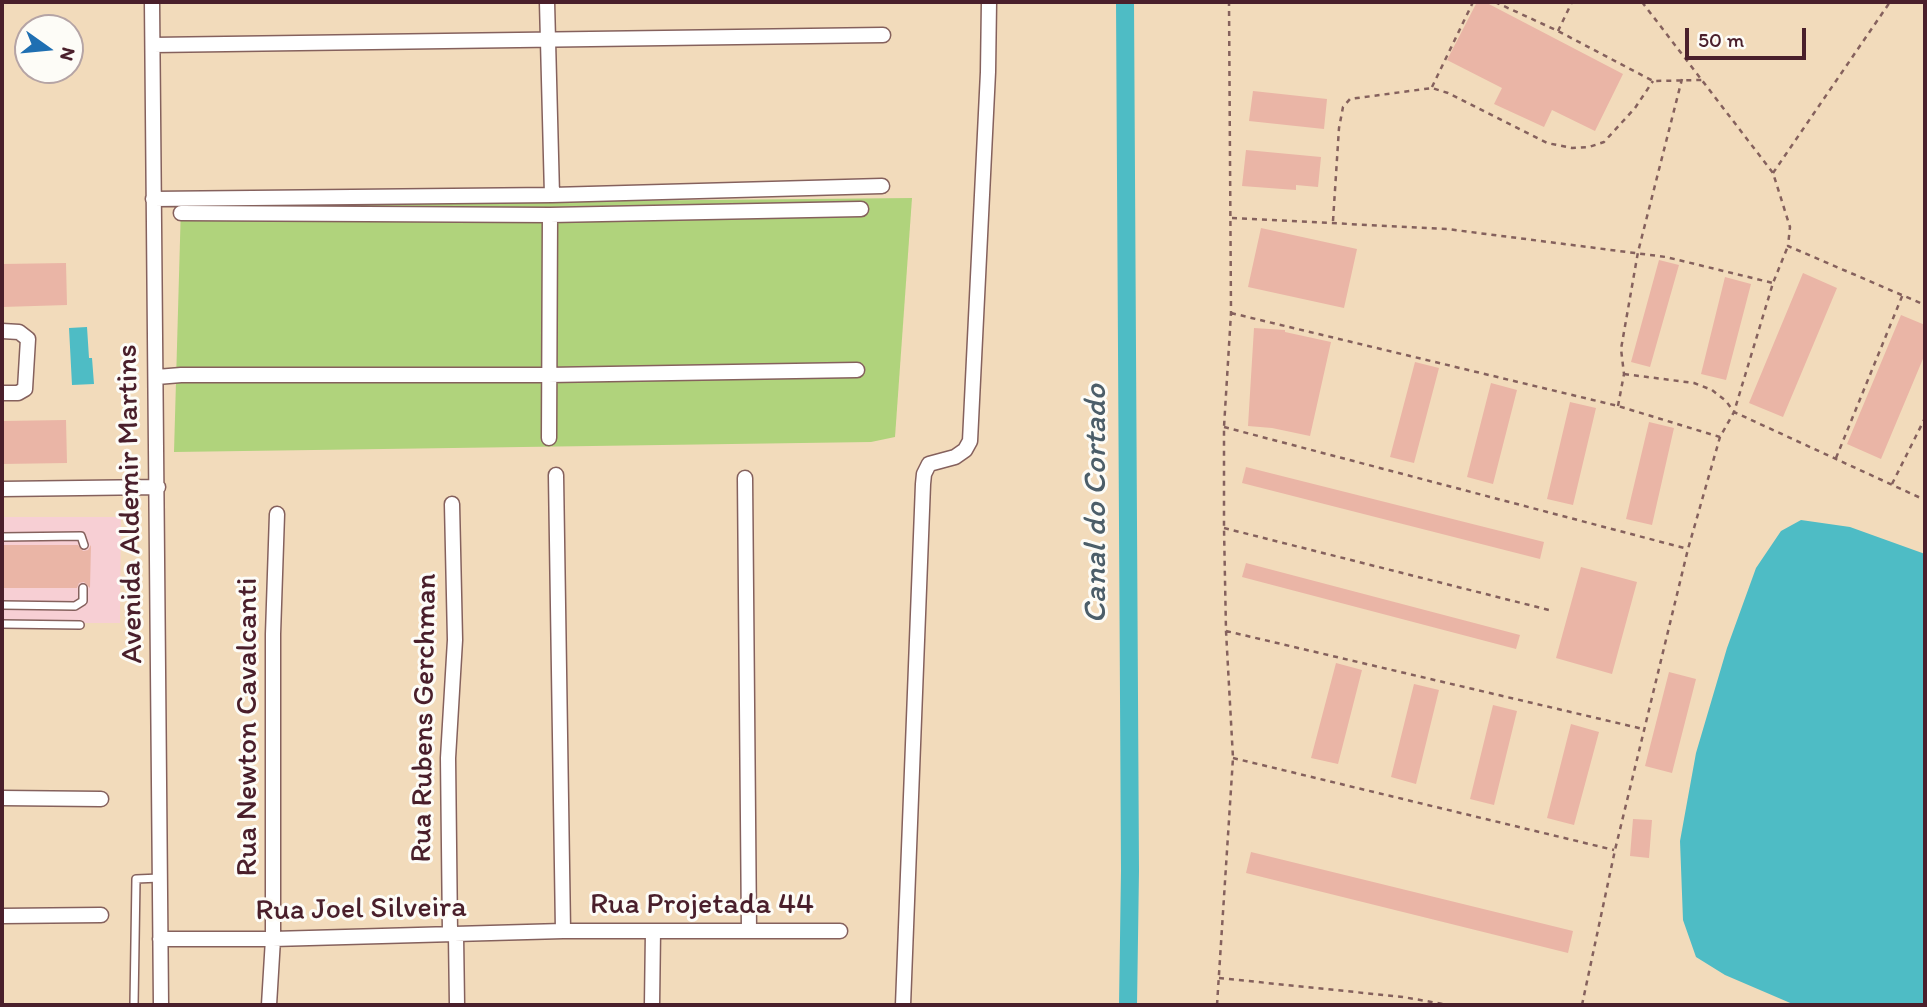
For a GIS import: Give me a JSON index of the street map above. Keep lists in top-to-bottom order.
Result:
{
  "streets": {
    "street": [
      "Avenida Aldemir Martins",
      "Rua Rubens Gerchman",
      "Rua Newton Cavalcanti",
      "Rua Projetada 44",
      "Rua Joel Silveira"
    ]
  },
  "crossings": [
    ["Avenida Aldemir Martins", "Rua Joel Silveira"],
    ["Rua Rubens Gerchman", "Rua Joel Silveira"],
    ["Rua Newton Cavalcanti", "Rua Joel Silveira"],
    ["Rua Projetada 44", "Rua Joel Silveira"]
  ],
  "water": ["Canal do Cortado"],
  "scale_bar": "50 m",
  "north": "right"
}
